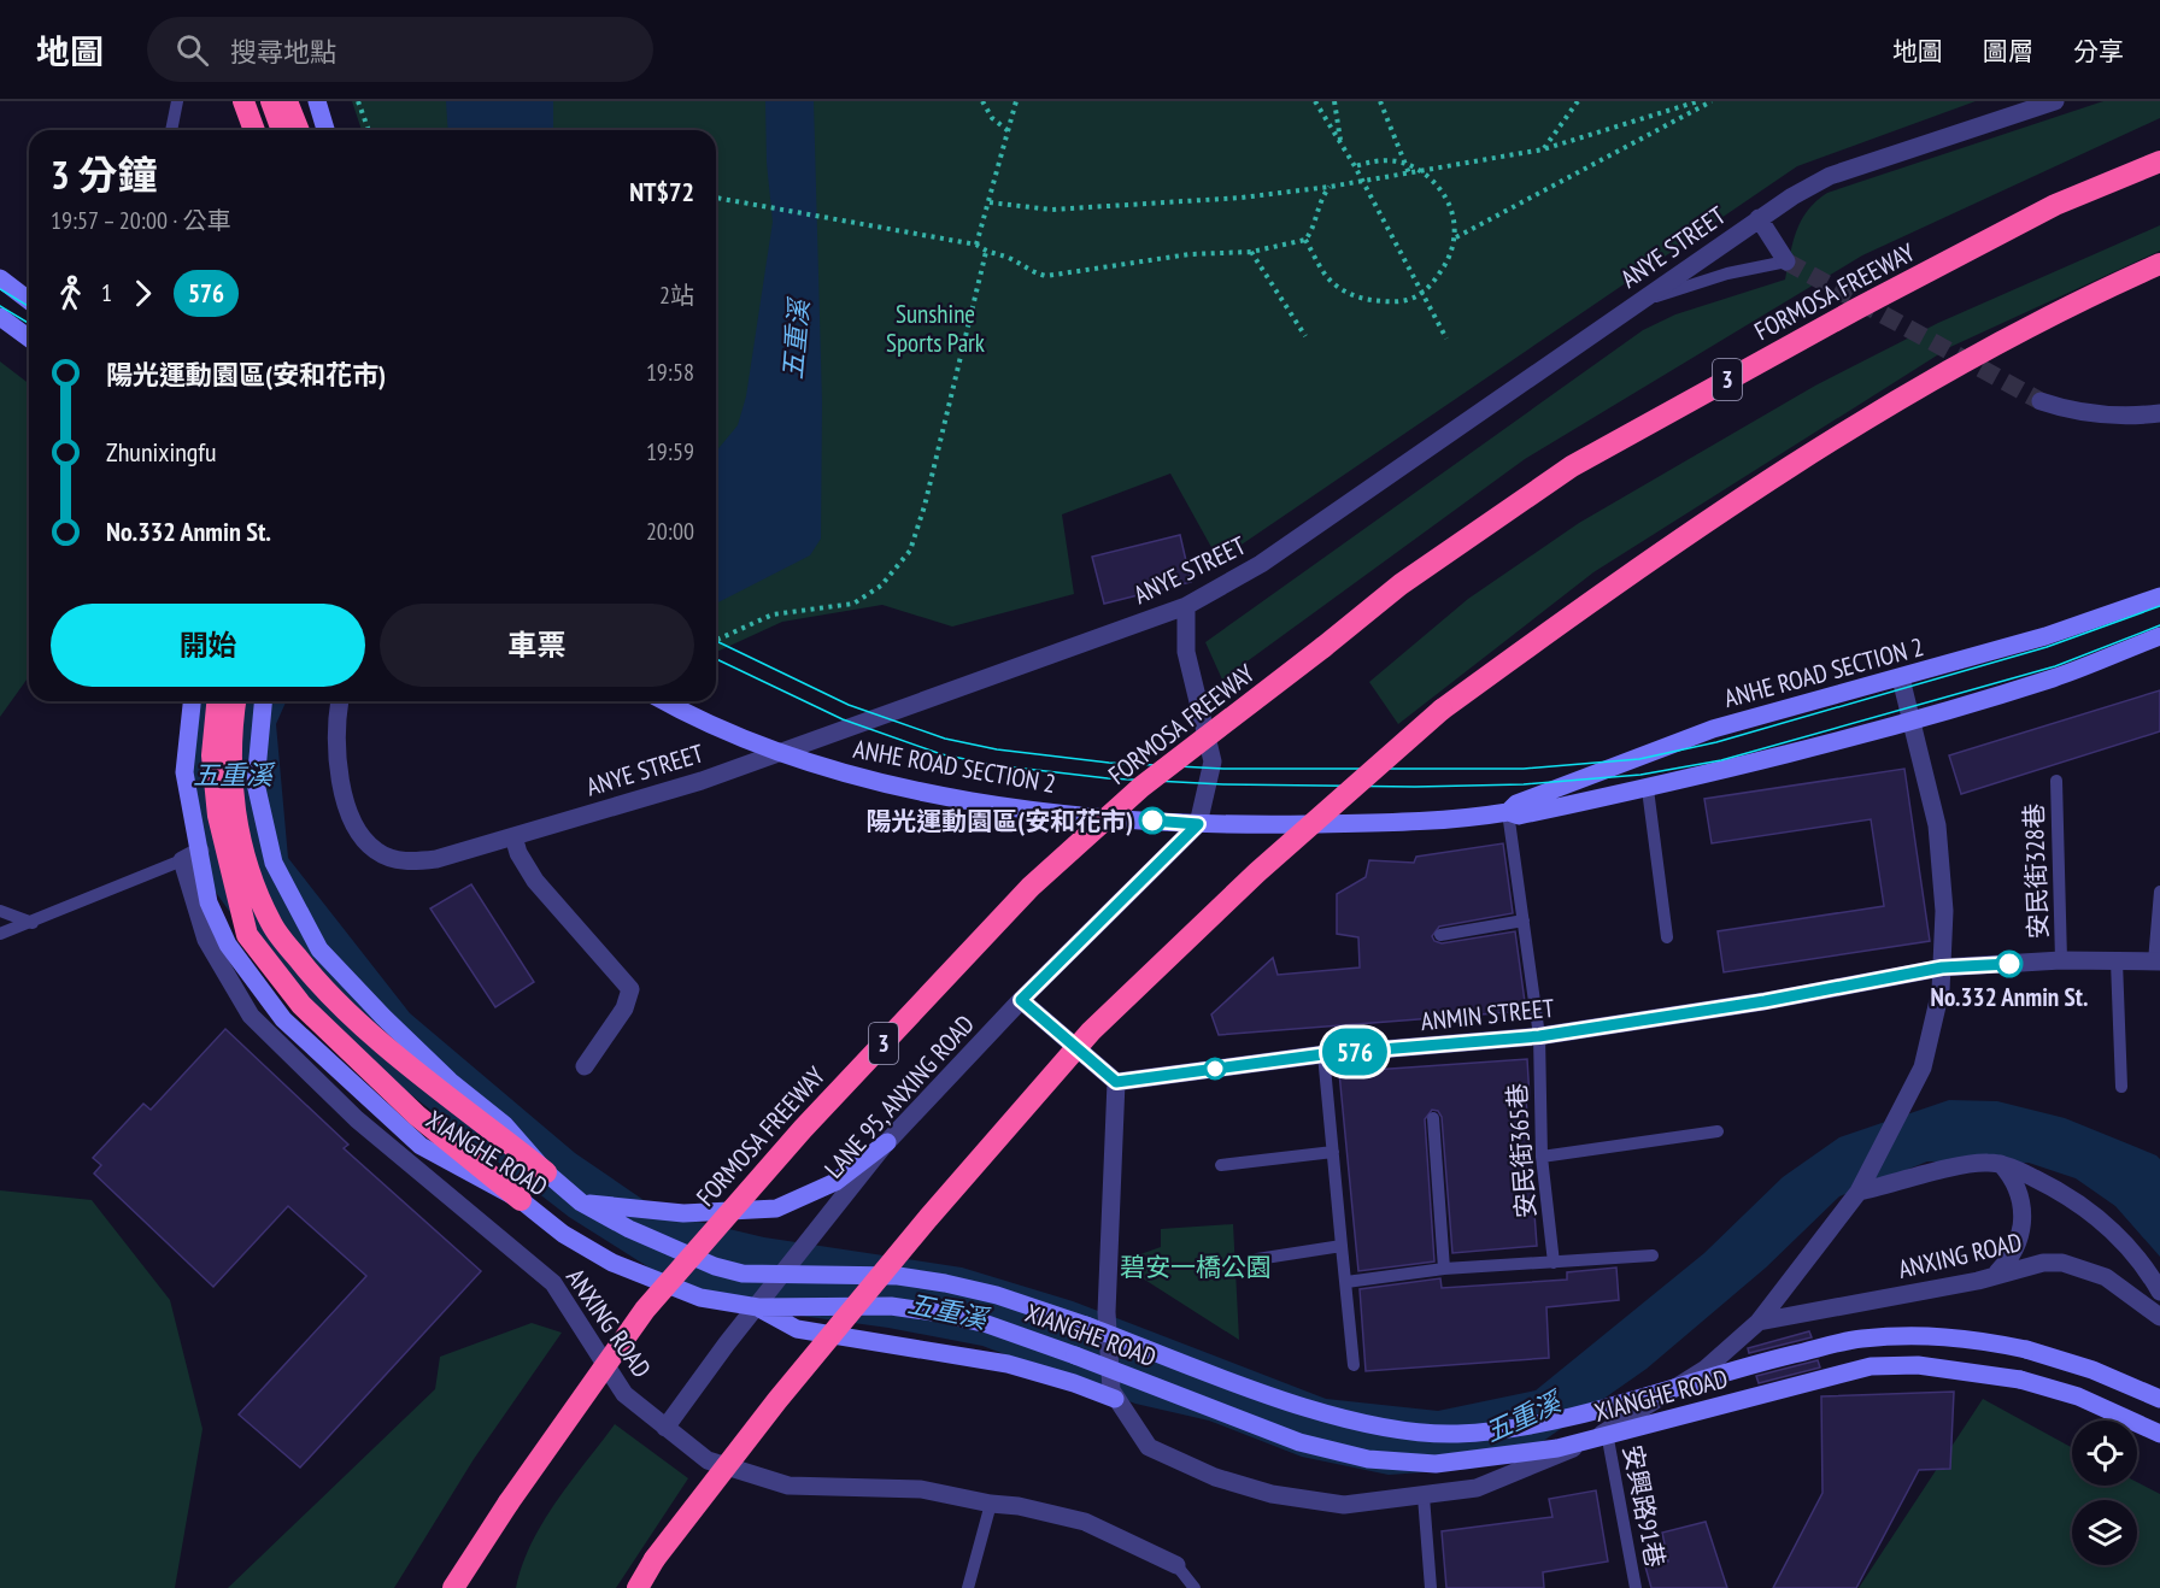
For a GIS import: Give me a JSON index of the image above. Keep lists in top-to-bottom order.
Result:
{
  "streets": {
    "highway": ["FORMOSA FREEWAY", "3"],
    "main road": ["ANHE ROAD SECTION 2", "XIANGHE ROAD"],
    "street": [
      "ANYE STREET",
      "ANMIN STREET",
      "LANE 95, ANXING ROAD",
      "ANXING ROAD"
    ],
    "lane": ["安民街328巷", "安民街365巷", "安興路91巷"]
  },
  "crossings": [
    ["ANYE STREET", "ANHE ROAD SECTION 2"],
    ["ANHE ROAD SECTION 2", "LANE 95, ANXING ROAD"],
    ["ANHE ROAD SECTION 2", "安民街365巷"],
    ["安民街328巷", "ANMIN STREET"],
    ["ANMIN STREET", "安民街365巷"],
    ["LANE 95, ANXING ROAD", "XIANGHE ROAD"],
    ["LANE 95, ANXING ROAD", "ANXING ROAD"]
  ],
  "water": ["五重溪"],
  "parks": ["Sunshine Sports Park", "碧安一橋公園"],
  "places": ["陽光運動園區(安和花市)", "No.332 Anmin St."],
  "lines": ["bus line 576"],
  "page": {
    "header": "地圖",
    "search": "搜尋地點",
    "nav": ["地圖", "圖層", "分享"],
    "on_map": "576",
    "heading": ["3 分鐘", "19:57 – 20:00 · 公車", "NT$72"],
    "legs": ["1", "576", "2站"],
    "list": [
      {
        "name": "陽光運動園區(安和花市)",
        "value": "19:58"
      },
      {
        "name": "Zhunixingfu",
        "value": "19:59"
      },
      {
        "name": "No.332 Anmin St.",
        "value": "20:00"
      }
    ],
    "buttons": ["開始", "車票"]
  }
}
